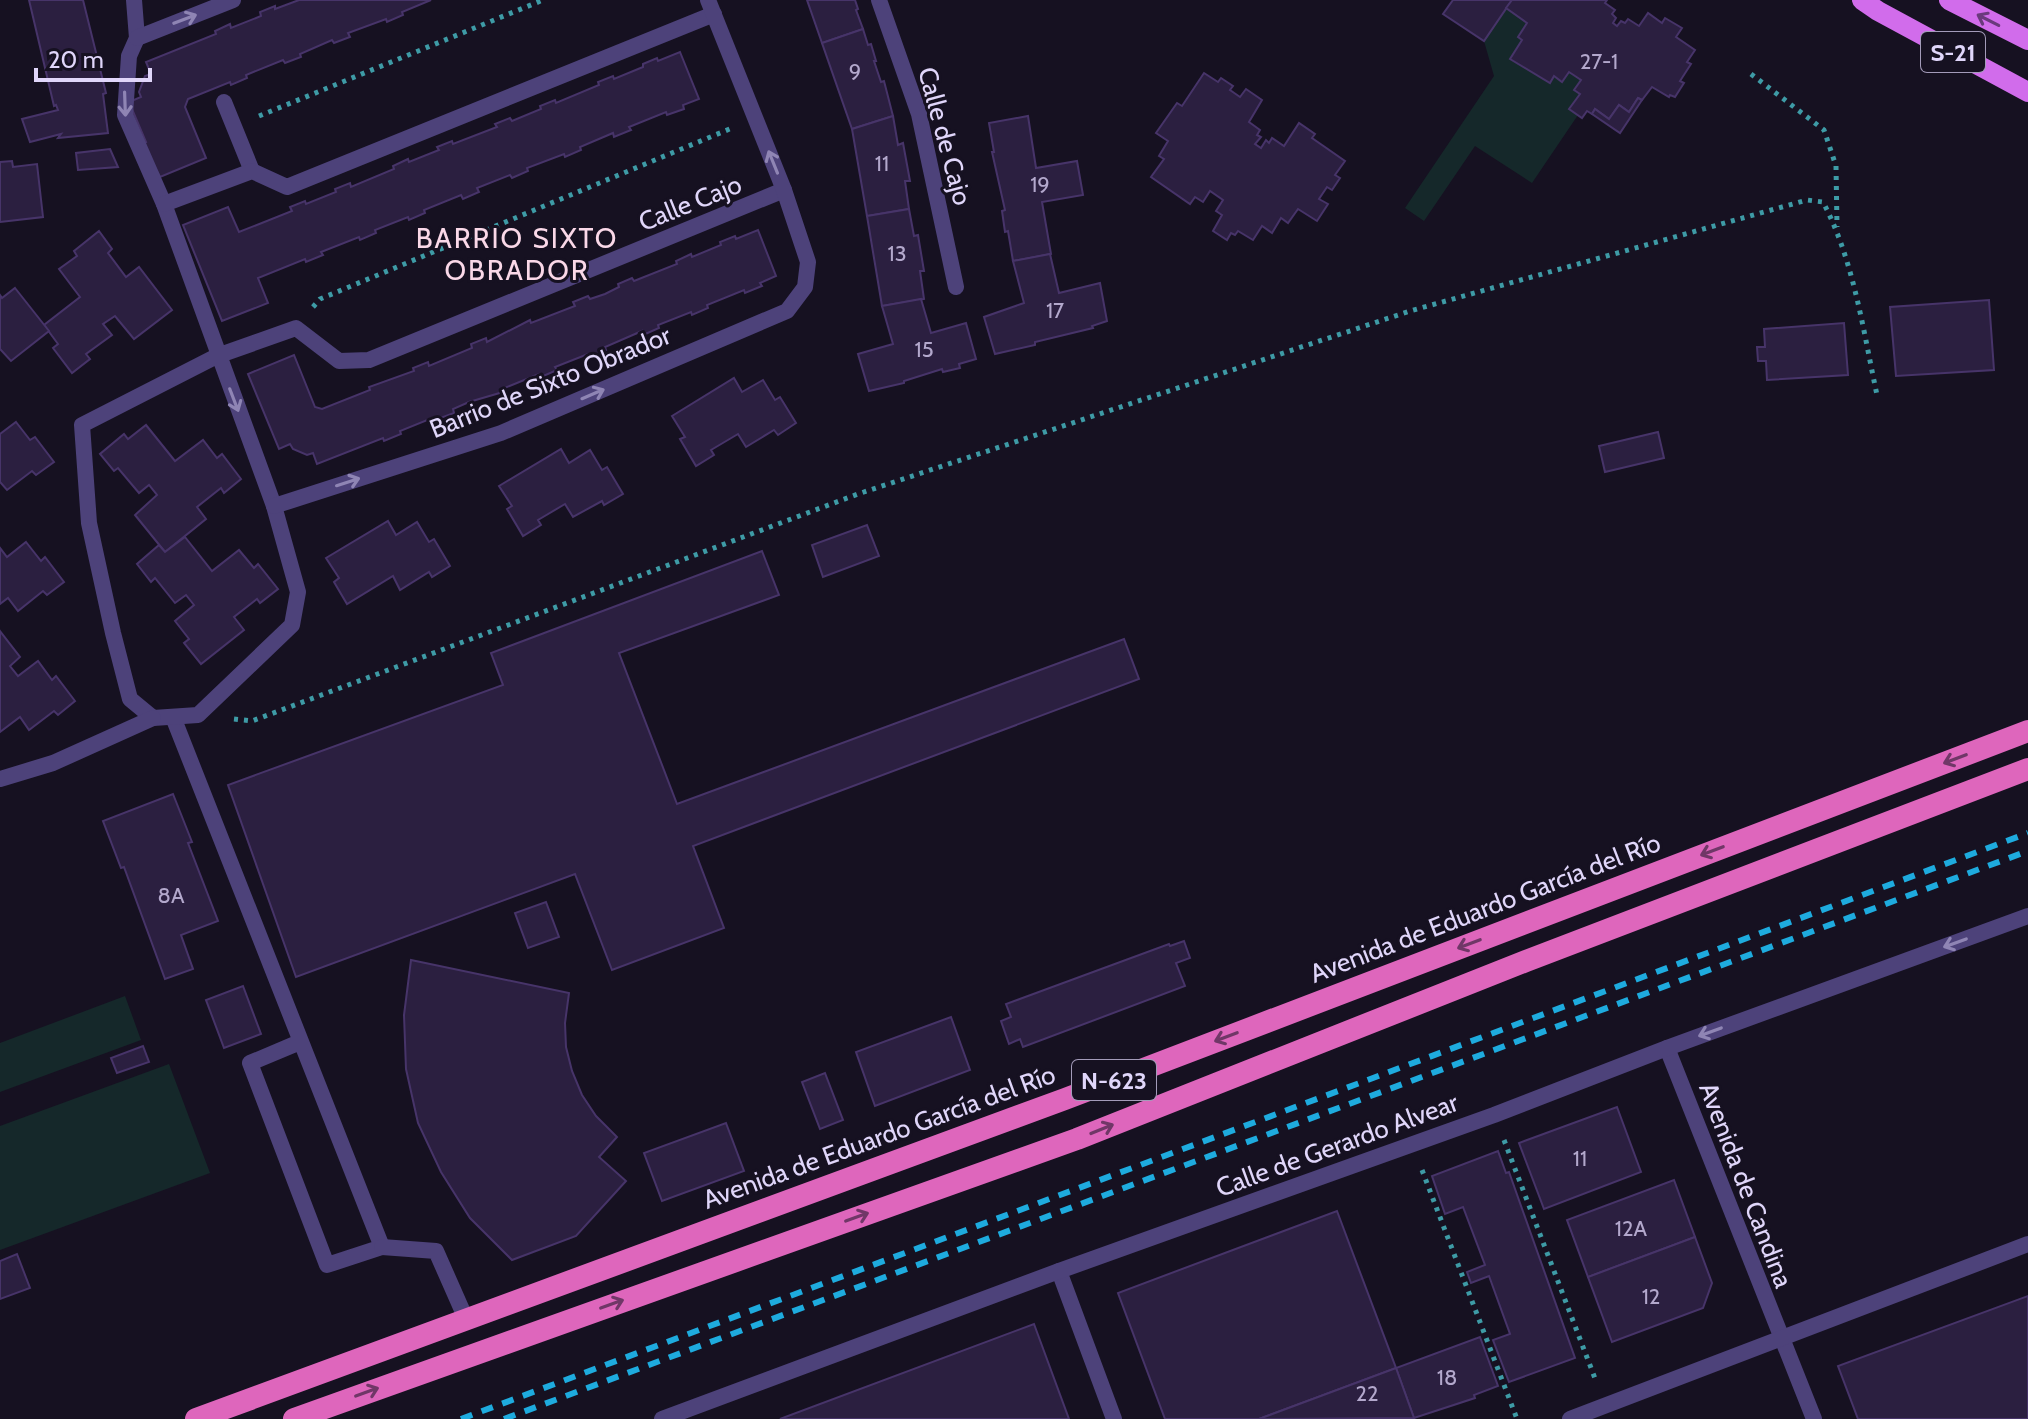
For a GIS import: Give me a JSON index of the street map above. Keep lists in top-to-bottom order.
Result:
{
  "streets": {
    "highway": ["Avenida de Eduardo García del Río", "N-623"],
    "main road": ["S-21"],
    "street": [
      "Calle de Cajo",
      "Calle Cajo",
      "Barrio de Sixto Obrador",
      "Calle de Gerardo Alvear",
      "Avenida de Candina"
    ]
  },
  "crossings": [
    ["Calle Cajo", "Barrio de Sixto Obrador"],
    ["Calle de Gerardo Alvear", "Avenida de Candina"]
  ],
  "one_way": ["Barrio de Sixto Obrador"],
  "districts": ["BARRIO SIXTO OBRADOR"],
  "house_numbers": [
    "27-1",
    "9",
    "11",
    "19",
    "13",
    "17",
    "15",
    "8A",
    "11",
    "12A",
    "12",
    "18",
    "22"
  ],
  "scale_bar": "20 m"
}
